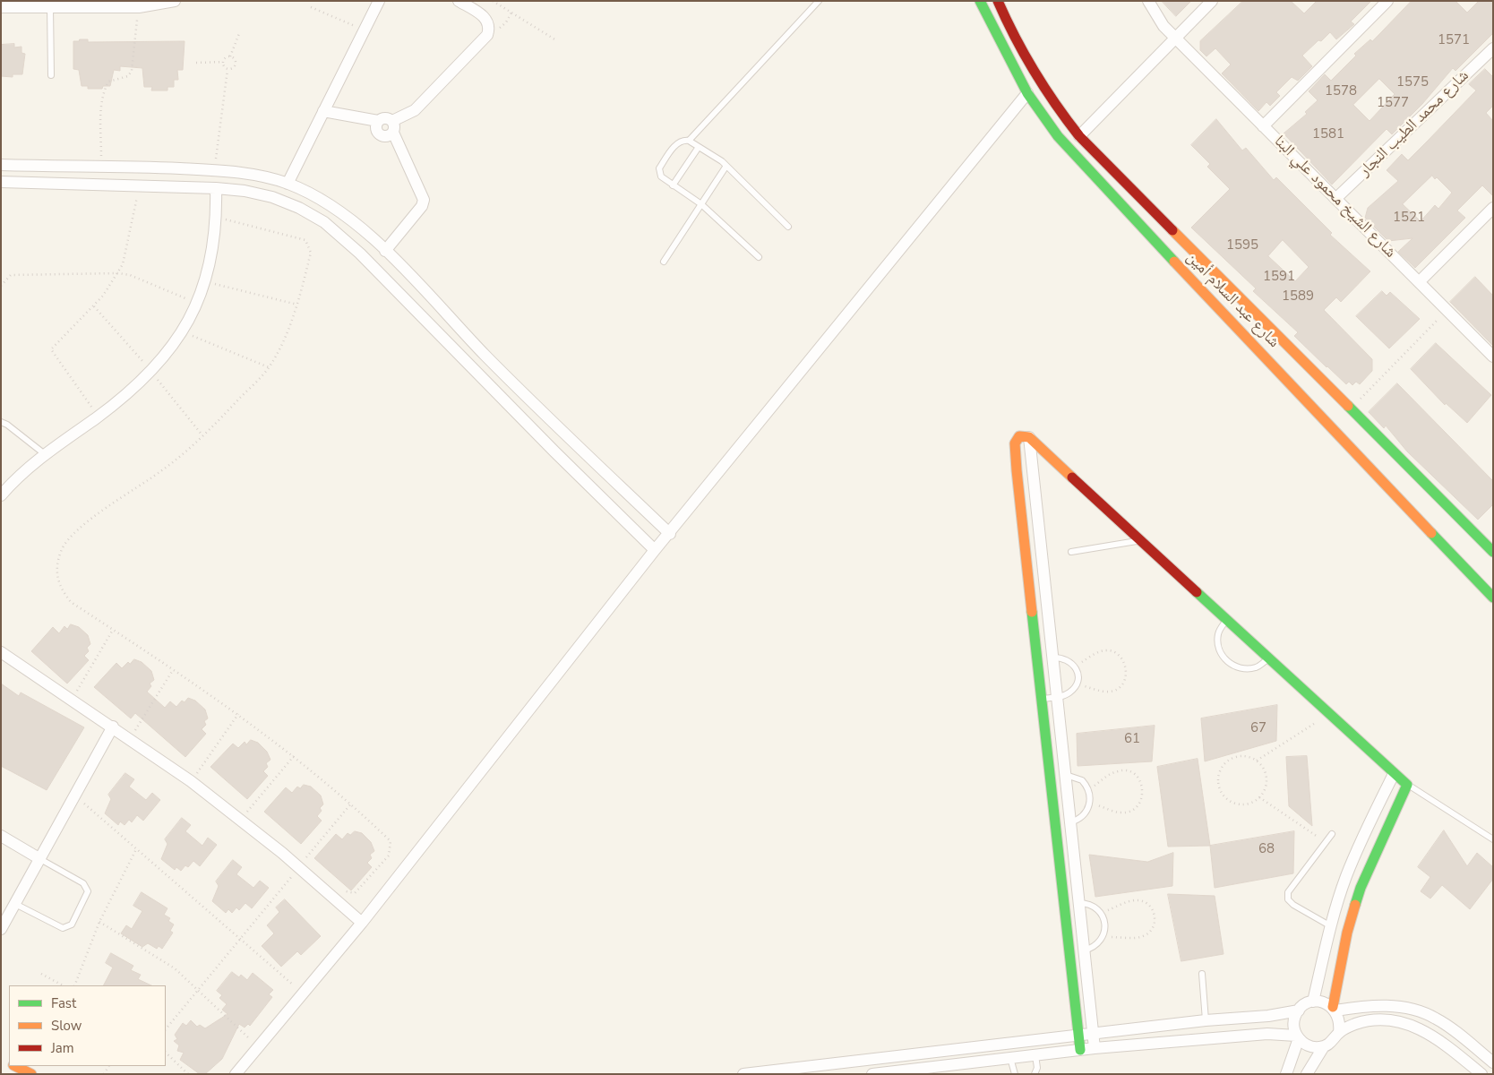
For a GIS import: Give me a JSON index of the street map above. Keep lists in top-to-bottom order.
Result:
{
  "streets": {
    "street": ["شارع محمد الطيب النجار", "شارع الشيخ محمود علي البنا", "شارع عبد السلام أمين"]
  },
  "crossings": [
    ["شارع محمد الطيب النجار", "شارع الشيخ محمود علي البنا"]
  ],
  "house_numbers": [
    "1571",
    "1575",
    "1578",
    "1577",
    "1581",
    "1521",
    "1595",
    "1591",
    "1589",
    "67",
    "61",
    "68"
  ],
  "legend": ["Fast", "Slow", "Jam"]
}
